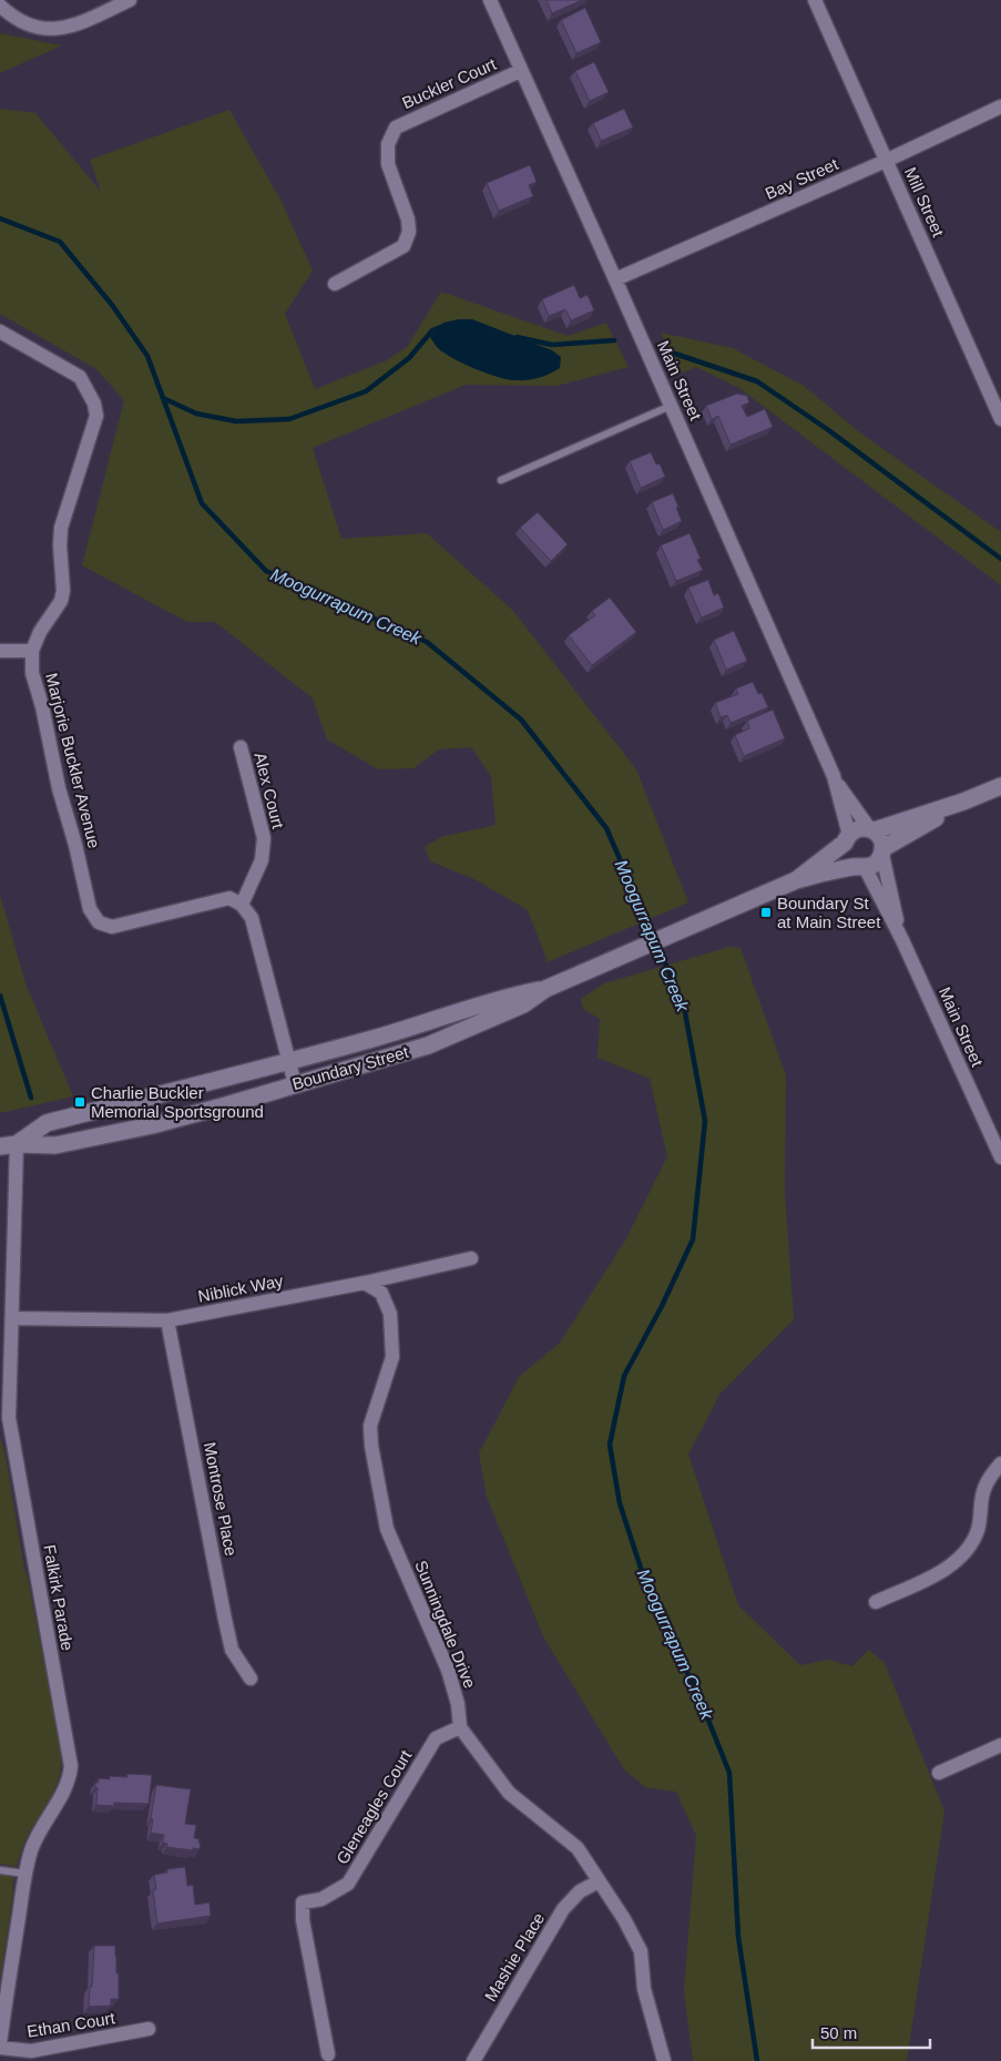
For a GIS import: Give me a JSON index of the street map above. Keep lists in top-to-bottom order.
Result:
{
  "streets": {
    "street": [
      "Buckler Court",
      "Bay Street",
      "Mill Street",
      "Main Street",
      "Marjorie Buckler Avenue",
      "Alex Court",
      "Boundary Street",
      "Niblick Way",
      "Montrose Place",
      "Falkirk Parade",
      "Sunningdale Drive",
      "Gleneagles Court",
      "Mashie Place",
      "Ethan Court"
    ]
  },
  "crossings": [
    ["Buckler Court", "Main Street"],
    ["Bay Street", "Mill Street"],
    ["Bay Street", "Main Street"],
    ["Main Street", "Boundary Street"],
    ["Marjorie Buckler Avenue", "Alex Court"],
    ["Boundary Street", "Falkirk Parade"],
    ["Niblick Way", "Montrose Place"],
    ["Niblick Way", "Falkirk Parade"],
    ["Niblick Way", "Sunningdale Drive"],
    ["Sunningdale Drive", "Gleneagles Court"],
    ["Sunningdale Drive", "Mashie Place"]
  ],
  "water": ["Moogurrapum Creek"],
  "places": {
    "transit": ["Boundary St at Main Street", "Charlie Buckler Memorial Sportsground"]
  },
  "scale_bar": "50 m"
}
